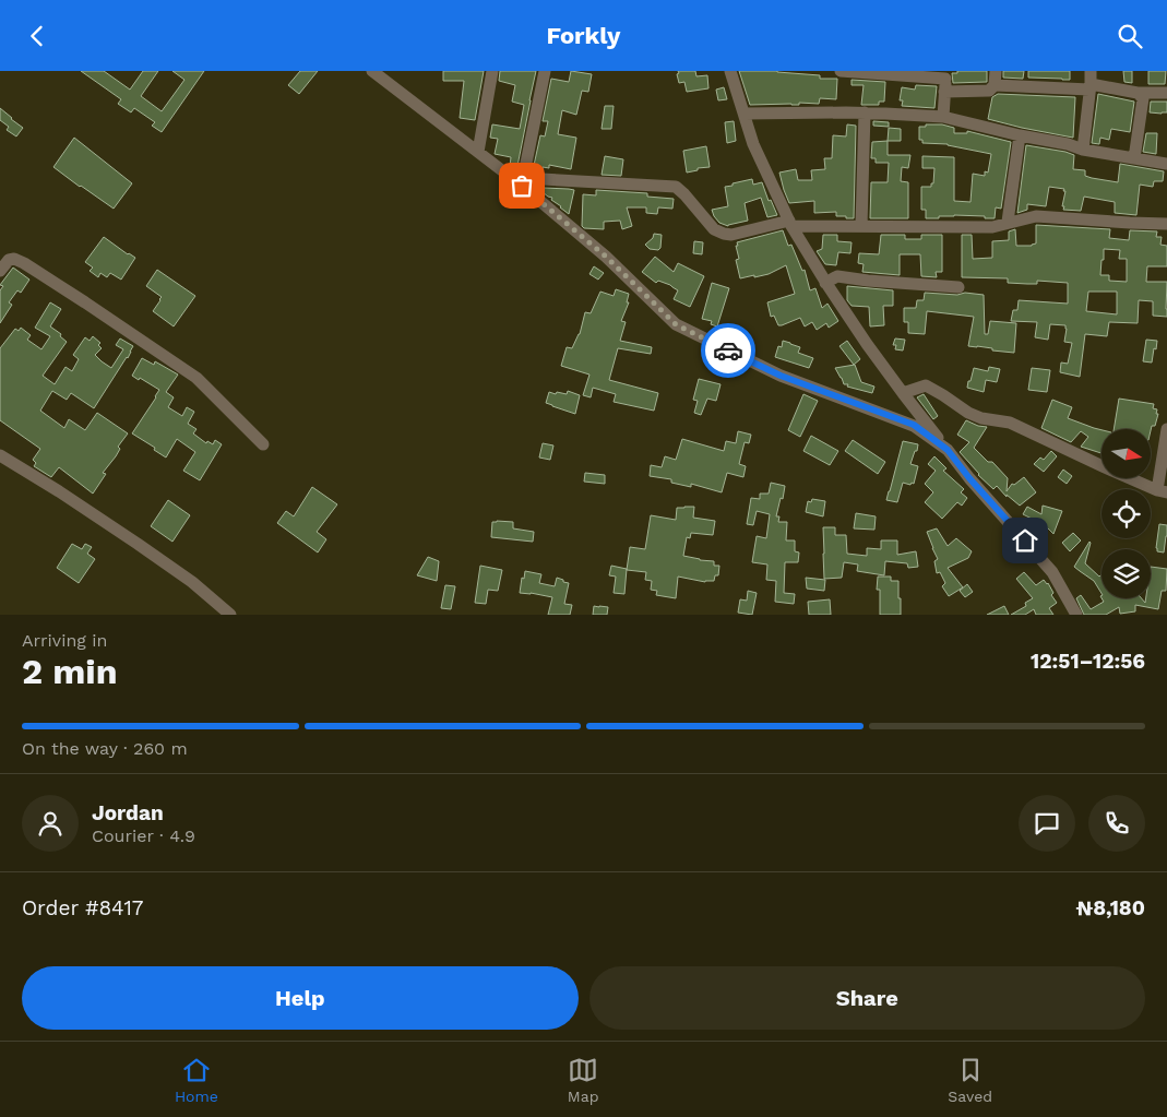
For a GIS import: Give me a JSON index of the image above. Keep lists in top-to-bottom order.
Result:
{
  "north": "right",
  "page": {
    "header": "Forkly",
    "heading": ["2 min", "Arriving in", "12:51–12:56"],
    "panel": [
      "Jordan",
      "Courier · 4.9",
      "Order #8417",
      "₦8,180"
    ],
    "bar": "On the way · 260 m",
    "buttons": ["Help", "Share"],
    "tabs": ["Home", "Map", "Saved"]
  }
}
